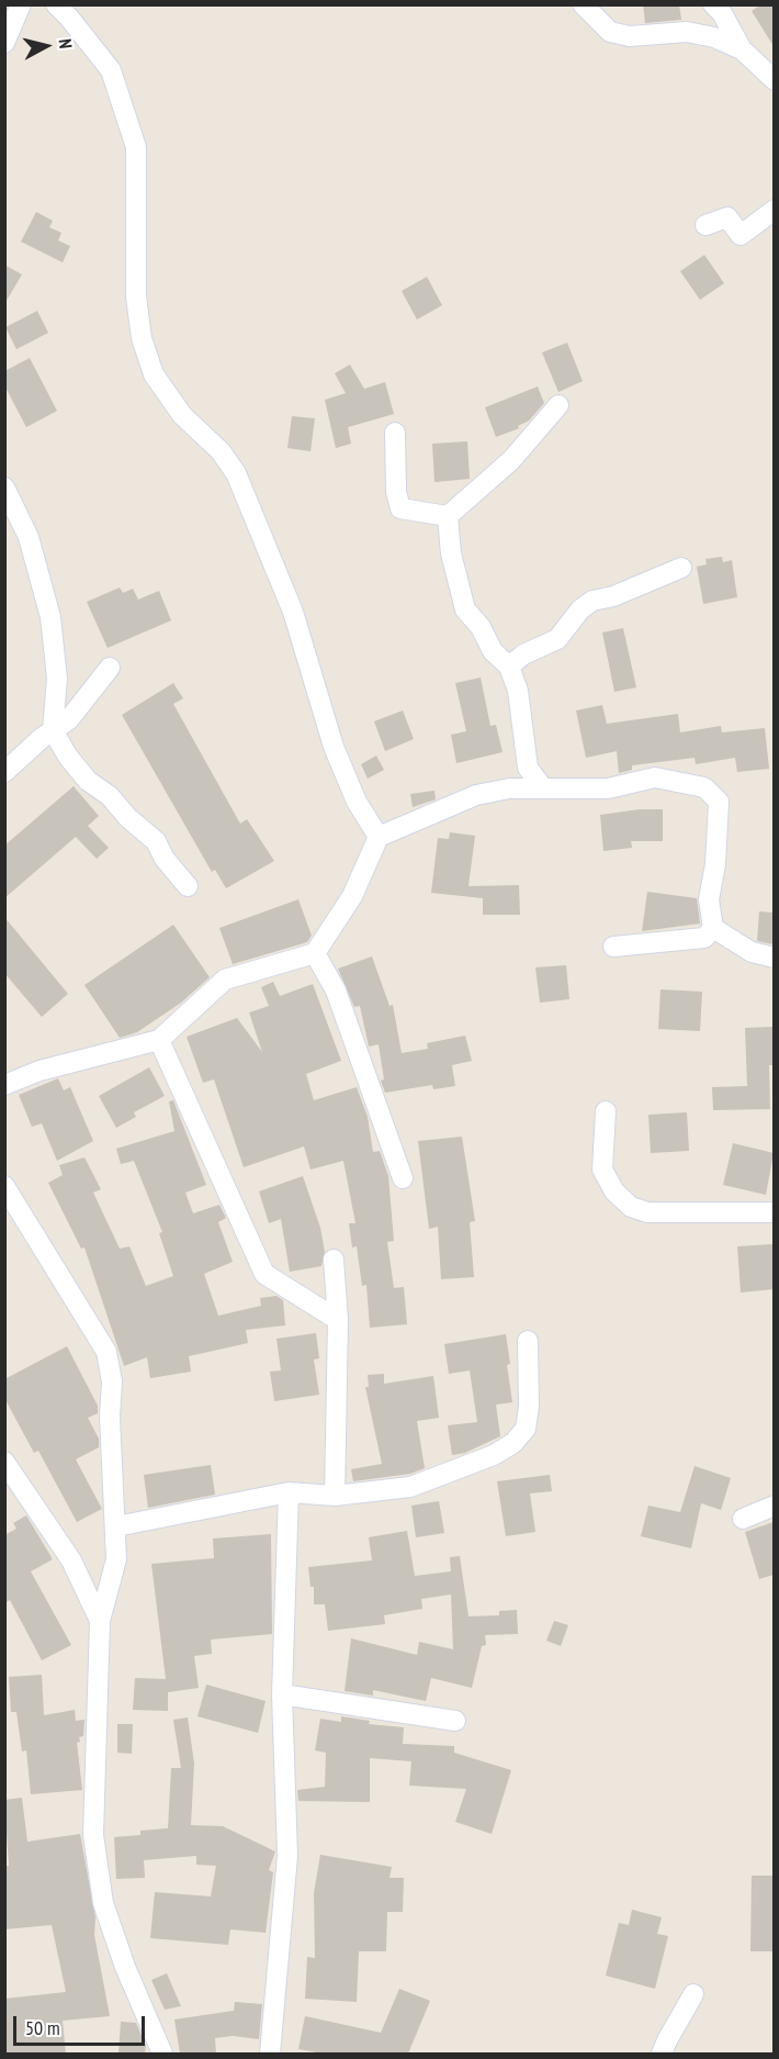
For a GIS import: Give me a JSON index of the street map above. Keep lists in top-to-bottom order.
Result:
{
  "scale_bar": "50 m",
  "north": "right"
}
